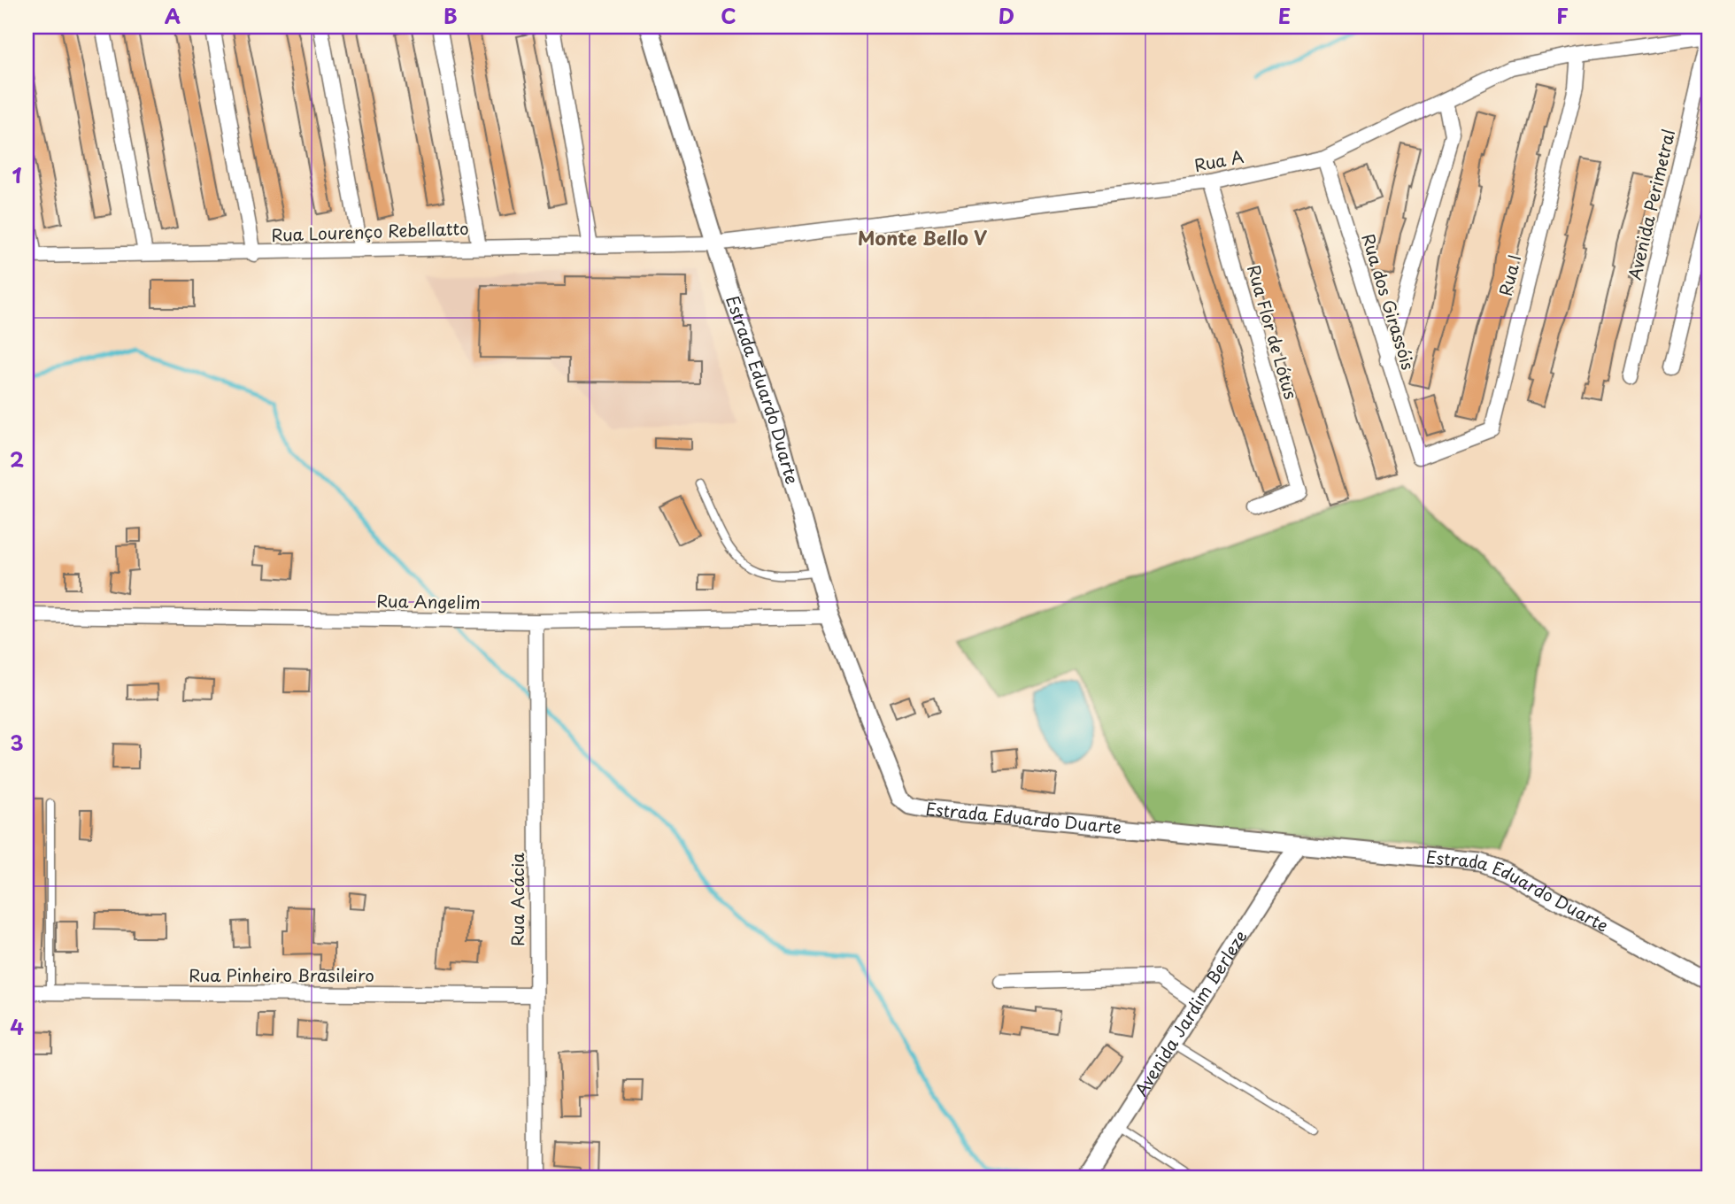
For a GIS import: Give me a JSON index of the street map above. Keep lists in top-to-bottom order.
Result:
{
  "streets": {
    "street": [
      "Rua A",
      "Avenida Perimetral",
      "Rua Lourenço Rebellatto",
      "Rua I",
      "Rua dos Girassóis",
      "Rua Flor de Lótus",
      "Estrada Eduardo Duarte",
      "Rua Angelim",
      "Rua Acácia",
      "Rua Pinheiro Brasileiro",
      "Avenida Jardim Berleze"
    ]
  },
  "crossings": [
    ["Rua A", "Avenida Perimetral"],
    ["Rua A", "Rua Lourenço Rebellatto"],
    ["Rua A", "Rua I"],
    ["Rua A", "Rua dos Girassóis"],
    ["Rua A", "Rua Flor de Lótus"],
    ["Rua A", "Estrada Eduardo Duarte"],
    ["Rua Lourenço Rebellatto", "Estrada Eduardo Duarte"],
    ["Rua I", "Rua dos Girassóis"],
    ["Estrada Eduardo Duarte", "Rua Angelim"],
    ["Estrada Eduardo Duarte", "Avenida Jardim Berleze"],
    ["Rua Angelim", "Rua Acácia"],
    ["Rua Acácia", "Rua Pinheiro Brasileiro"]
  ],
  "districts": ["Monte Bello V"],
  "grid": {
    "columns": [
      "A",
      "B",
      "C",
      "D",
      "E",
      "F"
    ],
    "rows": [
      "1",
      "2",
      "3",
      "4"
    ]
  }
}
